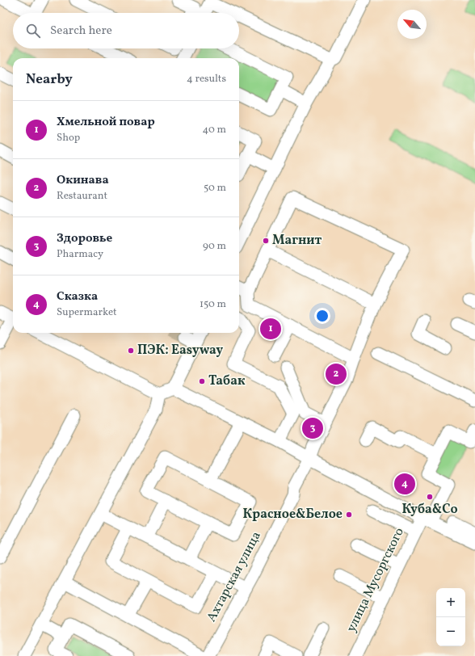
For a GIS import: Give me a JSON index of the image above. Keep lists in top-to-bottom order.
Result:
{
  "streets": {
    "street": ["Ахтарская улица", "улица Мусоргского"]
  },
  "places": [
    "Магнит",
    "ПЭК: Easyway",
    "Табак",
    "Куба&Co",
    "Красное&Белое"
  ],
  "north": "top left",
  "page": {
    "search": "Search here",
    "heading": ["Nearby", "4 results"],
    "list": [
      {
        "mark": "1",
        "name": "Хмельной повар",
        "note": "Shop",
        "value": "40 m"
      },
      {
        "mark": "2",
        "name": "Окинава",
        "note": "Restaurant",
        "value": "50 m"
      },
      {
        "mark": "3",
        "name": "Здоровье",
        "note": "Pharmacy",
        "value": "90 m"
      },
      {
        "mark": "4",
        "name": "Сказка",
        "note": "Supermarket",
        "value": "150 m"
      }
    ],
    "pins": [
      "1",
      "2",
      "3",
      "4"
    ],
    "map_buttons": ["+", "−"]
  }
}
